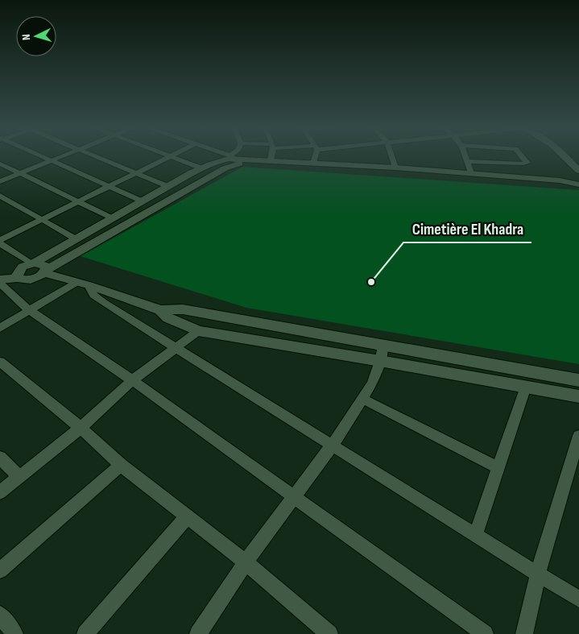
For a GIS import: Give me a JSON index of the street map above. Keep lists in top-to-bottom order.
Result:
{
  "places": ["Cimetière El Khadra"],
  "north": "left"
}
